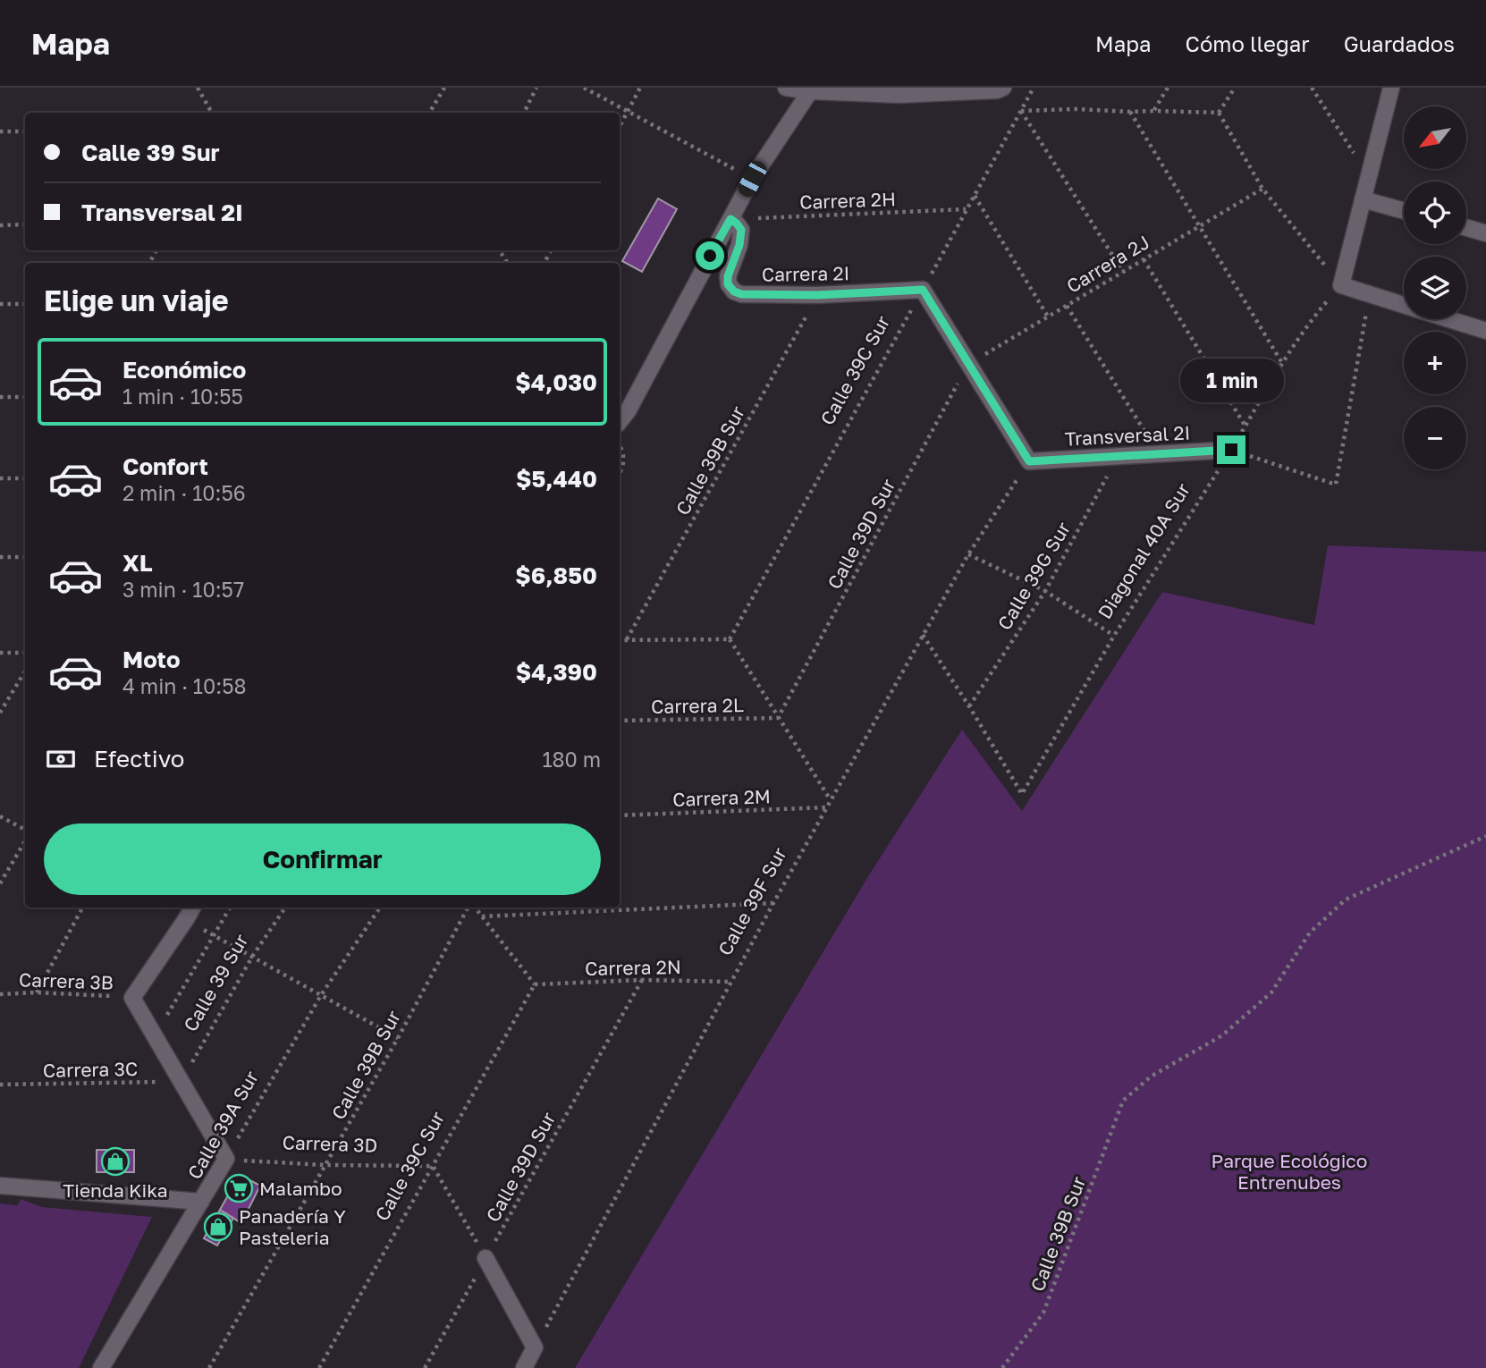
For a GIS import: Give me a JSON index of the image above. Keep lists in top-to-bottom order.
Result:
{
  "streets": {
    "street": ["Carrera 2I", "Transversal 2I", "Calle 39A Sur"],
    "path": [
      "Carrera 2H",
      "Carrera 2J",
      "Calle 39C Sur",
      "Calle 39B Sur",
      "Calle 39D Sur",
      "Diagonal 40A Sur",
      "Calle 39G Sur",
      "Carrera 2L",
      "Carrera 2M",
      "Calle 39F Sur",
      "Carrera 2N",
      "Carrera 3B",
      "Calle 39 Sur",
      "Carrera 3C",
      "Carrera 3D"
    ]
  },
  "crossings": [
    ["Carrera 2H", "Carrera 2I"],
    ["Carrera 2H", "Calle 39C Sur"],
    ["Carrera 2J", "Calle 39D Sur"],
    ["Carrera 2I", "Calle 39C Sur"],
    ["Carrera 2I", "Calle 39B Sur"],
    ["Calle 39C Sur", "Carrera 2N"],
    ["Calle 39C Sur", "Carrera 3D"],
    ["Transversal 2I", "Diagonal 40A Sur"],
    ["Transversal 2I", "Calle 39G Sur"],
    ["Transversal 2I", "Calle 39F Sur"],
    ["Calle 39B Sur", "Carrera 3D"],
    ["Calle 39D Sur", "Carrera 2L"],
    ["Calle 39D Sur", "Carrera 2N"],
    ["Diagonal 40A Sur", "Calle 39G Sur"],
    ["Carrera 2M", "Calle 39F Sur"],
    ["Calle 39F Sur", "Carrera 2N"],
    ["Calle 39 Sur", "Carrera 3C"],
    ["Calle 39A Sur", "Carrera 3D"]
  ],
  "parks": ["Parque Ecológico Entrenubes"],
  "places": {
    "shop": ["Tienda Kika", "Panadería Y Pasteleria"],
    "supermarket": ["Malambo"]
  },
  "north": "bottom left",
  "page": {
    "header": "Mapa",
    "nav": ["Mapa", "Cómo llegar", "Guardados"],
    "map_buttons": ["+", "−"],
    "banner": ["Calle 39 Sur", "Transversal 2I"],
    "heading": "Elige un viaje",
    "list": [
      {
        "name": "Económico",
        "note": "1 min · 10:55",
        "value": "$4,030"
      },
      {
        "name": "Confort",
        "note": "2 min · 10:56",
        "value": "$5,440"
      },
      {
        "name": "XL",
        "note": "3 min · 10:57",
        "value": "$6,850"
      },
      {
        "name": "Moto",
        "note": "4 min · 10:58",
        "value": "$4,390"
      }
    ],
    "bubble": "1 min",
    "pay": ["Efectivo", "180 m"],
    "buttons": "Confirmar"
  }
}
